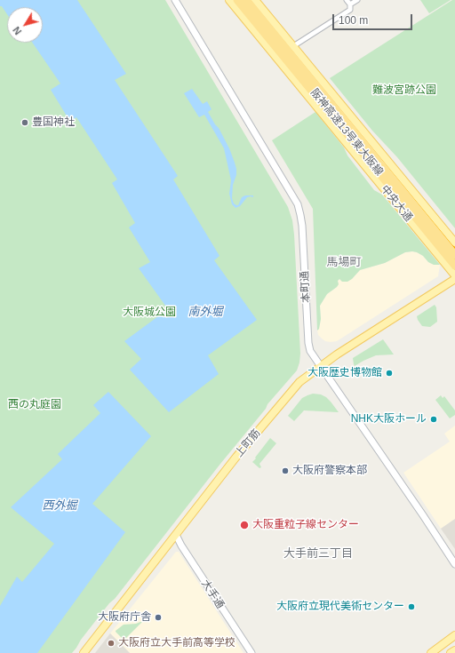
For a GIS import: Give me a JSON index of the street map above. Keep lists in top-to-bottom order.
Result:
{
  "streets": {
    "highway": ["阪神高速13号東大阪線"],
    "main road": ["中央大通", "上町筋"],
    "street": ["本町通", "大手通"]
  },
  "crossings": [
    ["本町通", "上町筋"],
    ["上町筋", "大手通"]
  ],
  "districts": ["馬場町", "大手前三丁目"],
  "water": ["南外堀", "西外掘"],
  "parks": ["難波宮跡公園", "大阪城公園", "西の丸庭園"],
  "places": [
    "豊国神社",
    "大阪歴史博物館",
    "NHK大阪ホール",
    "大阪府警察本部",
    "大阪重粒子線センター",
    "大阪府立現代美術センター",
    "大阪府庁舎",
    "大阪府立大手前高等学校"
  ],
  "scale_bar": "100 m",
  "north": "bottom left"
}
